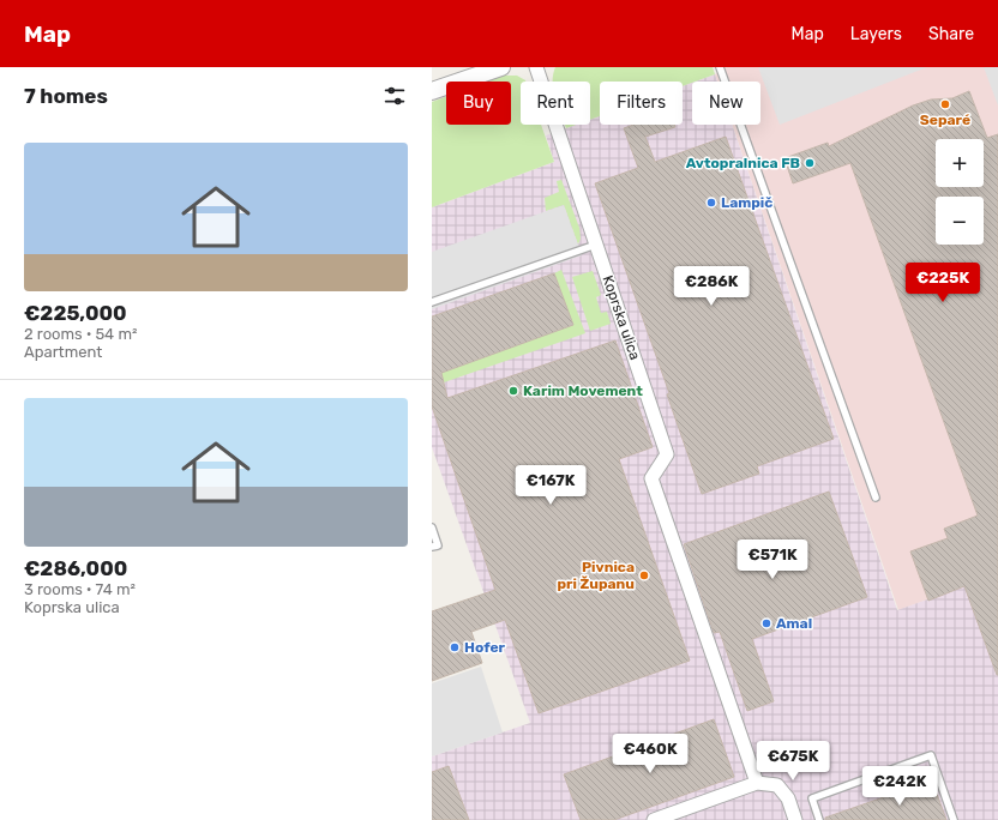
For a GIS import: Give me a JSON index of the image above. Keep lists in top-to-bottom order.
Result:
{
  "streets": {
    "street": ["Koprska ulica"]
  },
  "places": [
    "Separé",
    "Avtopralnica FB",
    "Lampič",
    "Karim Movement",
    "Pivnica pri Županu",
    "Amal",
    "Hofer"
  ],
  "page": {
    "header": "Map",
    "nav": ["Map", "Layers", "Share"],
    "heading": "7 homes",
    "chip": [
      "Buy",
      "Rent",
      "Filters",
      "New"
    ],
    "list": [
      {
        "name": "€225,000",
        "note": "2 rooms · 54 m² · Apartment"
      },
      {
        "name": "€286,000",
        "note": "3 rooms · 74 m² · Koprska ulica"
      }
    ],
    "map_buttons": ["+", "−"],
    "price": [
      "€225K",
      "€286K",
      "€167K",
      "€571K",
      "€460K",
      "€675K",
      "€242K"
    ]
  }
}
